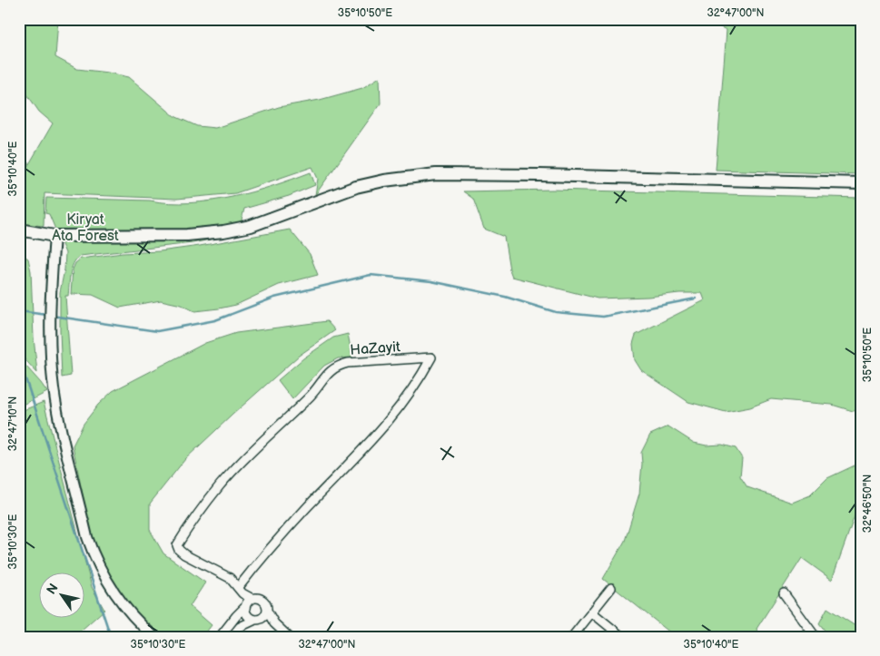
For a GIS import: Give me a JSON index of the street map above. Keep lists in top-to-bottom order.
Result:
{
  "streets": {
    "street": ["HaZayit"]
  },
  "parks": ["Kiryat Ata Forest"],
  "north": "top left",
  "coordinates": [
    "35°10'50\"E",
    "32°47'00\"N",
    "35°10'40\"E",
    "32°47'10\"N",
    "32°46'50\"N",
    "35°10'30\"E"
  ]
}
